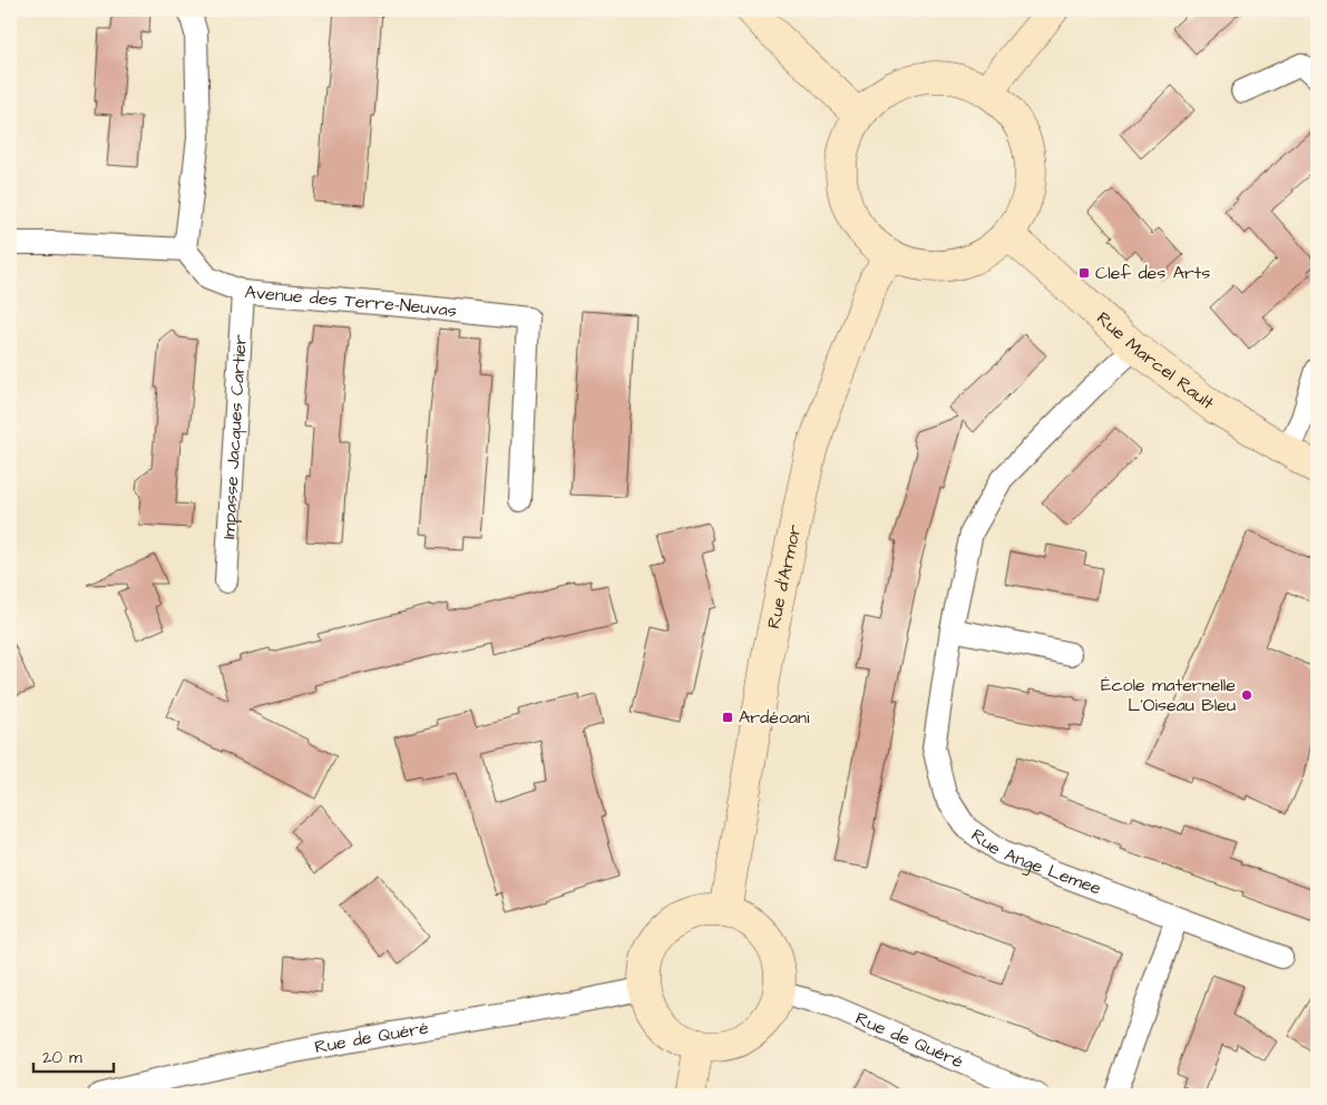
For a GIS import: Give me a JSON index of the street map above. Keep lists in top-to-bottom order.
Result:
{
  "streets": {
    "main road": ["Rue Marcel Rault", "Rue d'Armor"],
    "street": [
      "Avenue des Terre-Neuvas",
      "Impasse Jacques Cartier",
      "Rue Ange Lemee",
      "Rue de Quéré"
    ]
  },
  "crossings": [
    ["Avenue des Terre-Neuvas", "Impasse Jacques Cartier"],
    ["Rue Marcel Rault", "Rue d'Armor"],
    ["Rue Marcel Rault", "Rue Ange Lemee"],
    ["Rue d'Armor", "Rue de Quéré"]
  ],
  "places": {
    "transit": ["Clef des Arts", "Ardéoani"],
    "other": ["École maternelle L'Oiseau Bleu"]
  },
  "scale_bar": "20 m"
}
